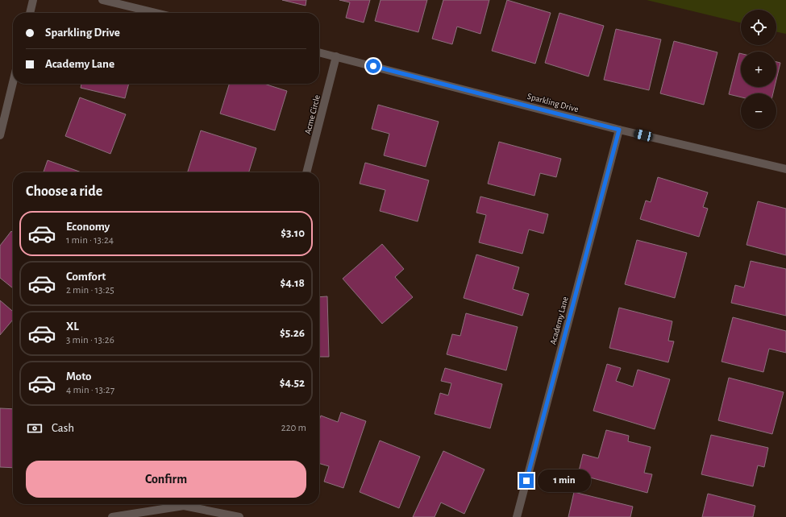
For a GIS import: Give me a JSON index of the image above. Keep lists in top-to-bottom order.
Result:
{
  "streets": {
    "street": ["Sparkling Drive", "Acme Circle", "Academy Lane"]
  },
  "crossings": [
    ["Sparkling Drive", "Acme Circle"],
    ["Sparkling Drive", "Academy Lane"]
  ],
  "page": {
    "map_buttons": ["+", "−"],
    "banner": ["Sparkling Drive", "Academy Lane"],
    "heading": "Choose a ride",
    "list": [
      {
        "name": "Economy",
        "note": "1 min · 13:24",
        "value": "$3.10"
      },
      {
        "name": "Comfort",
        "note": "2 min · 13:25",
        "value": "$4.18"
      },
      {
        "name": "XL",
        "note": "3 min · 13:26",
        "value": "$5.26"
      },
      {
        "name": "Moto",
        "note": "4 min · 13:27",
        "value": "$4.52"
      }
    ],
    "pay": ["Cash", "220 m"],
    "buttons": "Confirm",
    "bubble": "1 min"
  }
}
